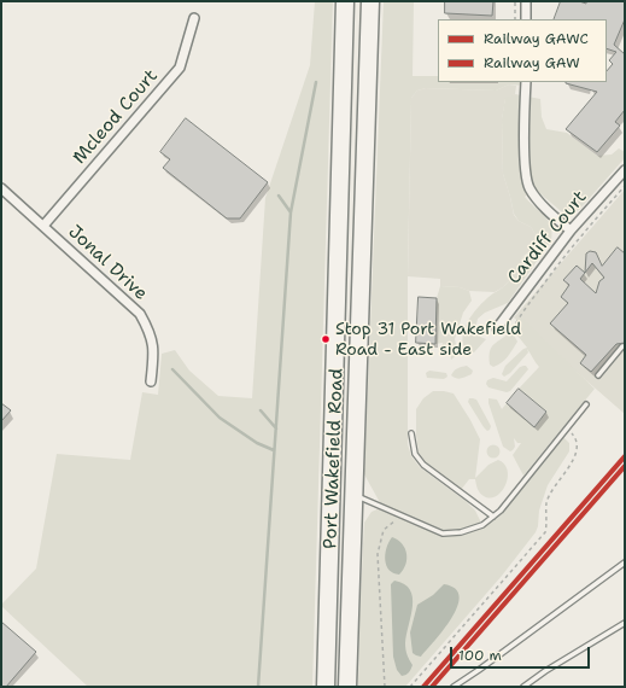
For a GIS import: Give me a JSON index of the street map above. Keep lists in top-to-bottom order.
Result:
{
  "streets": {
    "highway": ["Port Wakefield Road"],
    "street": ["Mcleod Court", "Cardiff Court", "Jonal Drive"]
  },
  "crossings": [
    ["Mcleod Court", "Jonal Drive"]
  ],
  "places": ["Stop 31 Port Wakefield Road - East side"],
  "lines": ["rail line GAWC", "rail line GAW"],
  "legend": ["Railway GAWC", "Railway GAW"],
  "scale_bar": "100 m"
}
